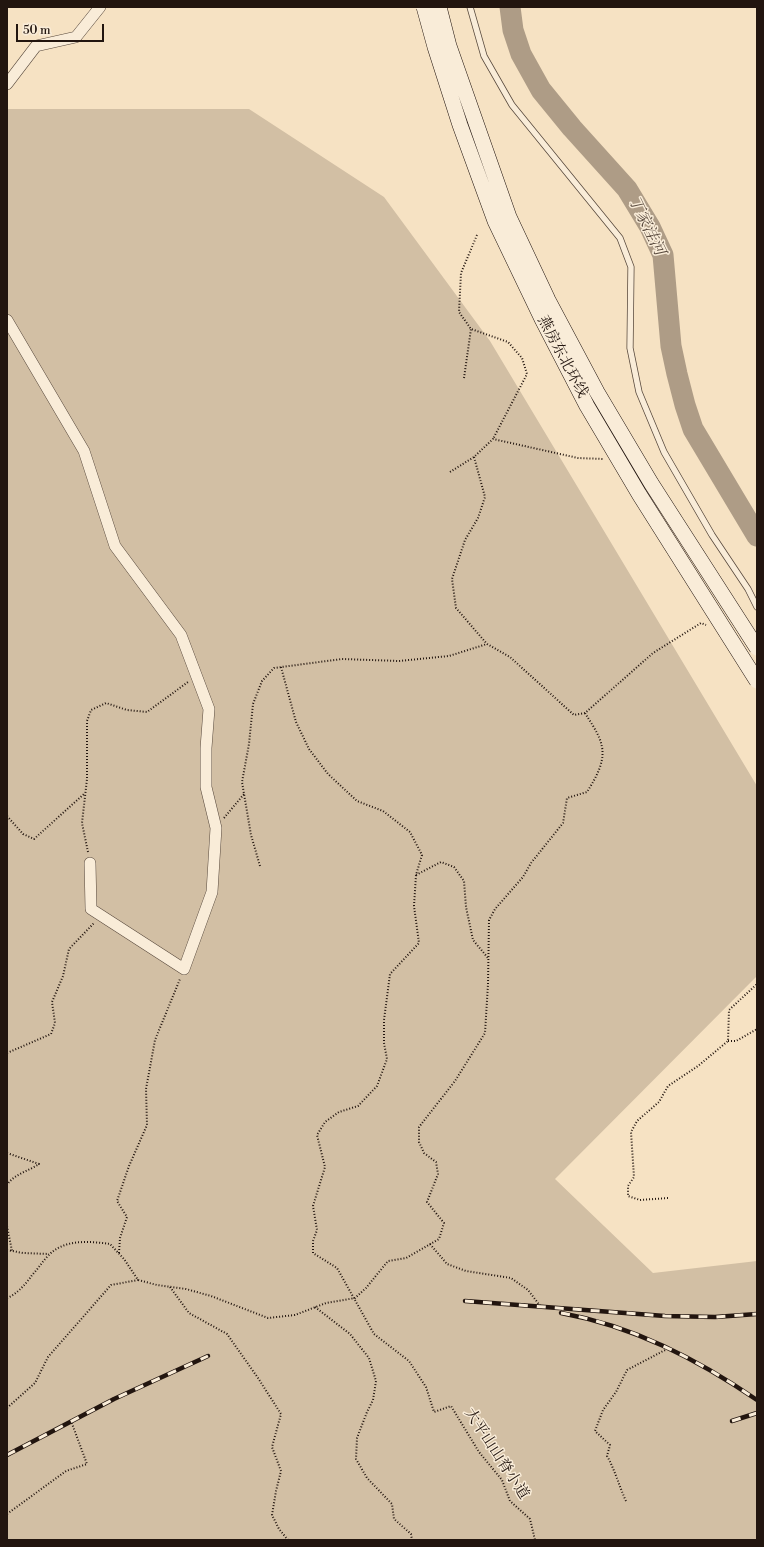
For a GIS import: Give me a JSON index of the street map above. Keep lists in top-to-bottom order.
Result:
{
  "streets": {
    "main road": ["燕房东北环线"],
    "path": ["大平山山脊小道"]
  },
  "water": ["丁家洼河"],
  "scale_bar": "50 m"
}
